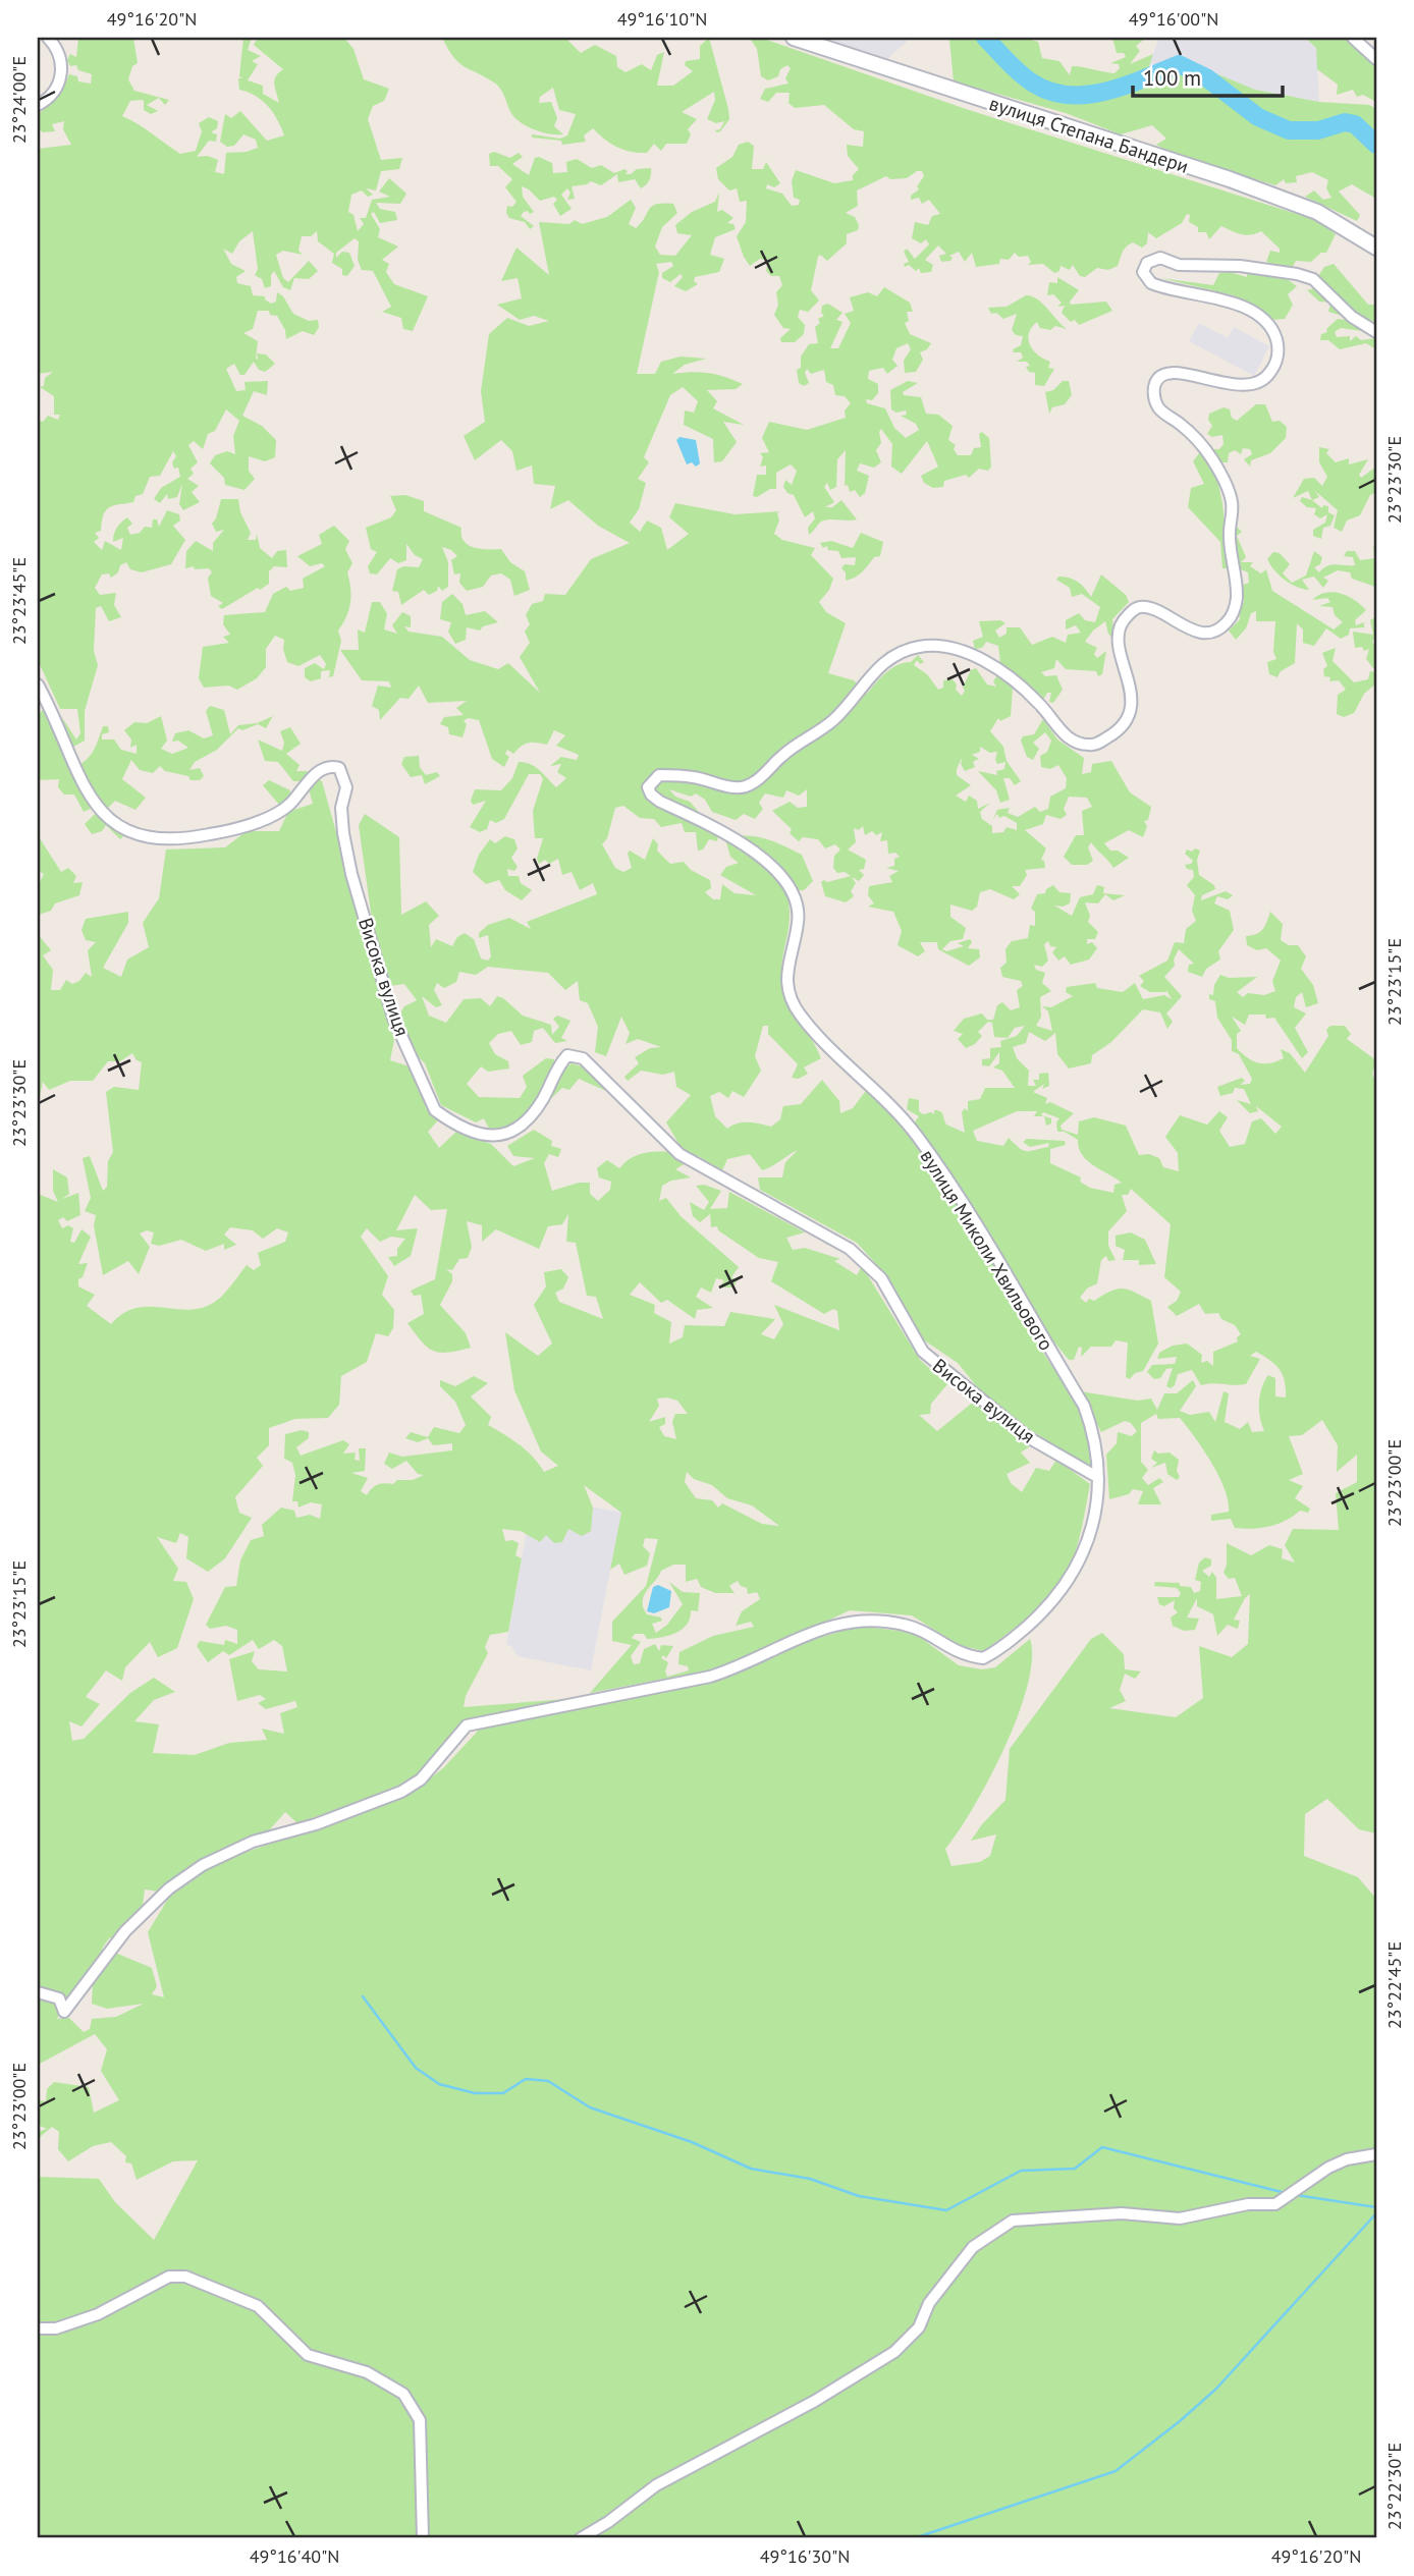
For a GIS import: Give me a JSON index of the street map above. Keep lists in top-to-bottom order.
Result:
{
  "streets": {
    "main road": ["вулиця Степана Бандери"],
    "street": ["Висока вулиця", "вулиця Миколи Хвильового"]
  },
  "crossings": [
    ["Висока вулиця", "вулиця Миколи Хвильового"]
  ],
  "scale_bar": "100 m",
  "coordinates": [
    "49°16'20\"N",
    "49°16'10\"N",
    "49°16'00\"N",
    "23°24'00\"E",
    "23°23'30\"E",
    "23°23'45\"E",
    "23°23'15\"E",
    "23°23'00\"E",
    "23°22'45\"E",
    "23°22'30\"E",
    "49°16'40\"N",
    "49°16'30\"N"
  ]
}
